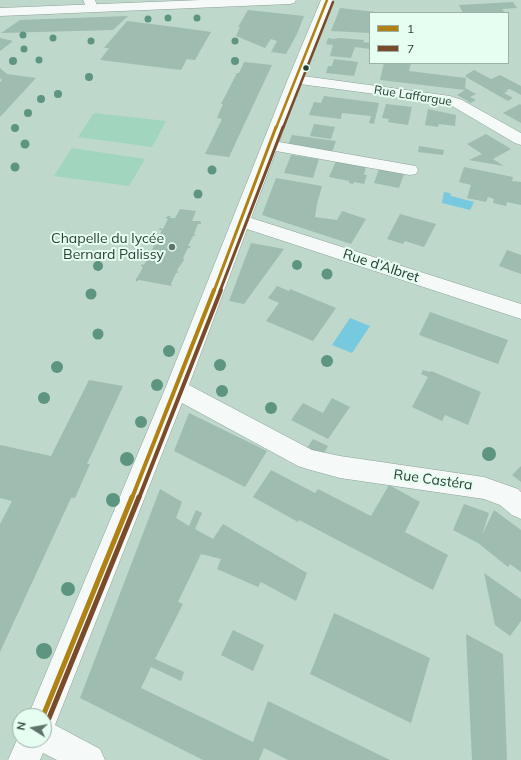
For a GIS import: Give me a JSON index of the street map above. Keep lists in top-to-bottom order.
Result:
{
  "streets": {
    "street": ["Rue Laffargue", "Rue d’Albret", "Rue Castéra"]
  },
  "places": ["Chapelle du lycée Bernard Palissy"],
  "lines": ["transit line 1", "transit line 7"],
  "legend": ["1", "7"],
  "north": "left"
}
